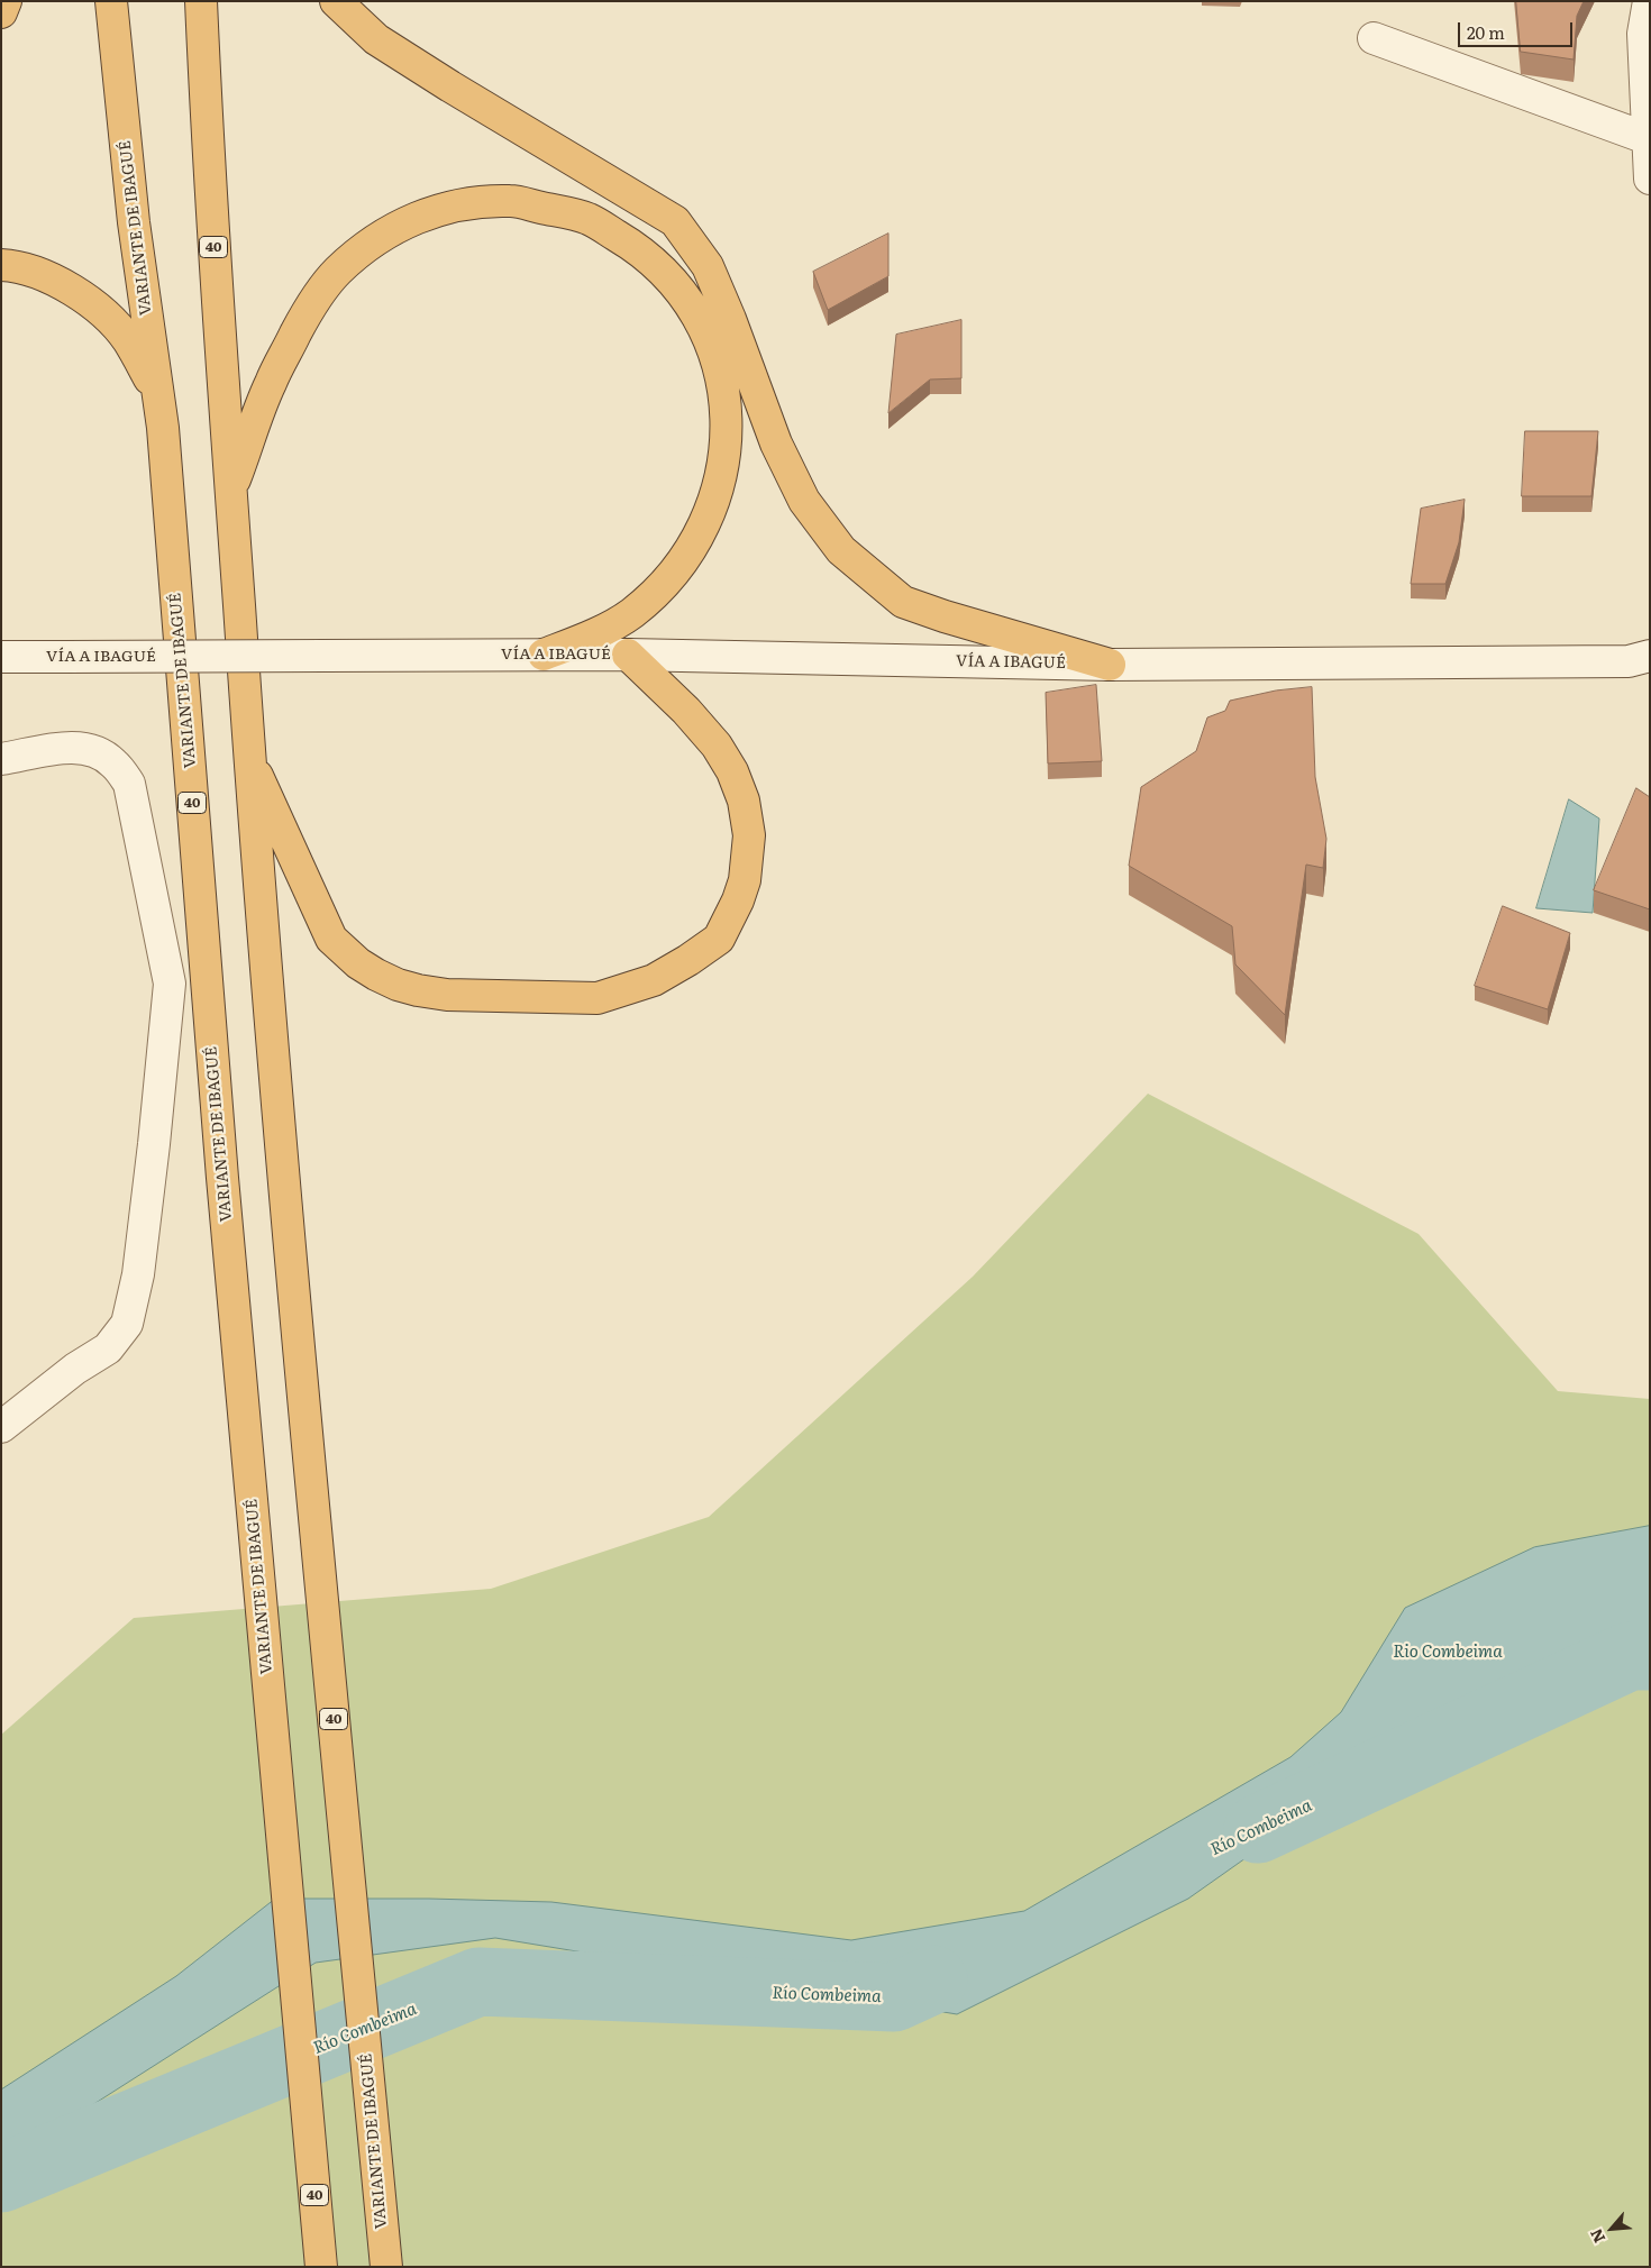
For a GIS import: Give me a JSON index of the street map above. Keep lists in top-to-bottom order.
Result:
{
  "streets": {
    "highway": ["VARIANTE DE IBAGUÉ", "40"],
    "main road": ["VÍA A IBAGUÉ"]
  },
  "water": ["Rio Combeima", "Río Combeima"],
  "scale_bar": "20 m",
  "north": "bottom left"
}
